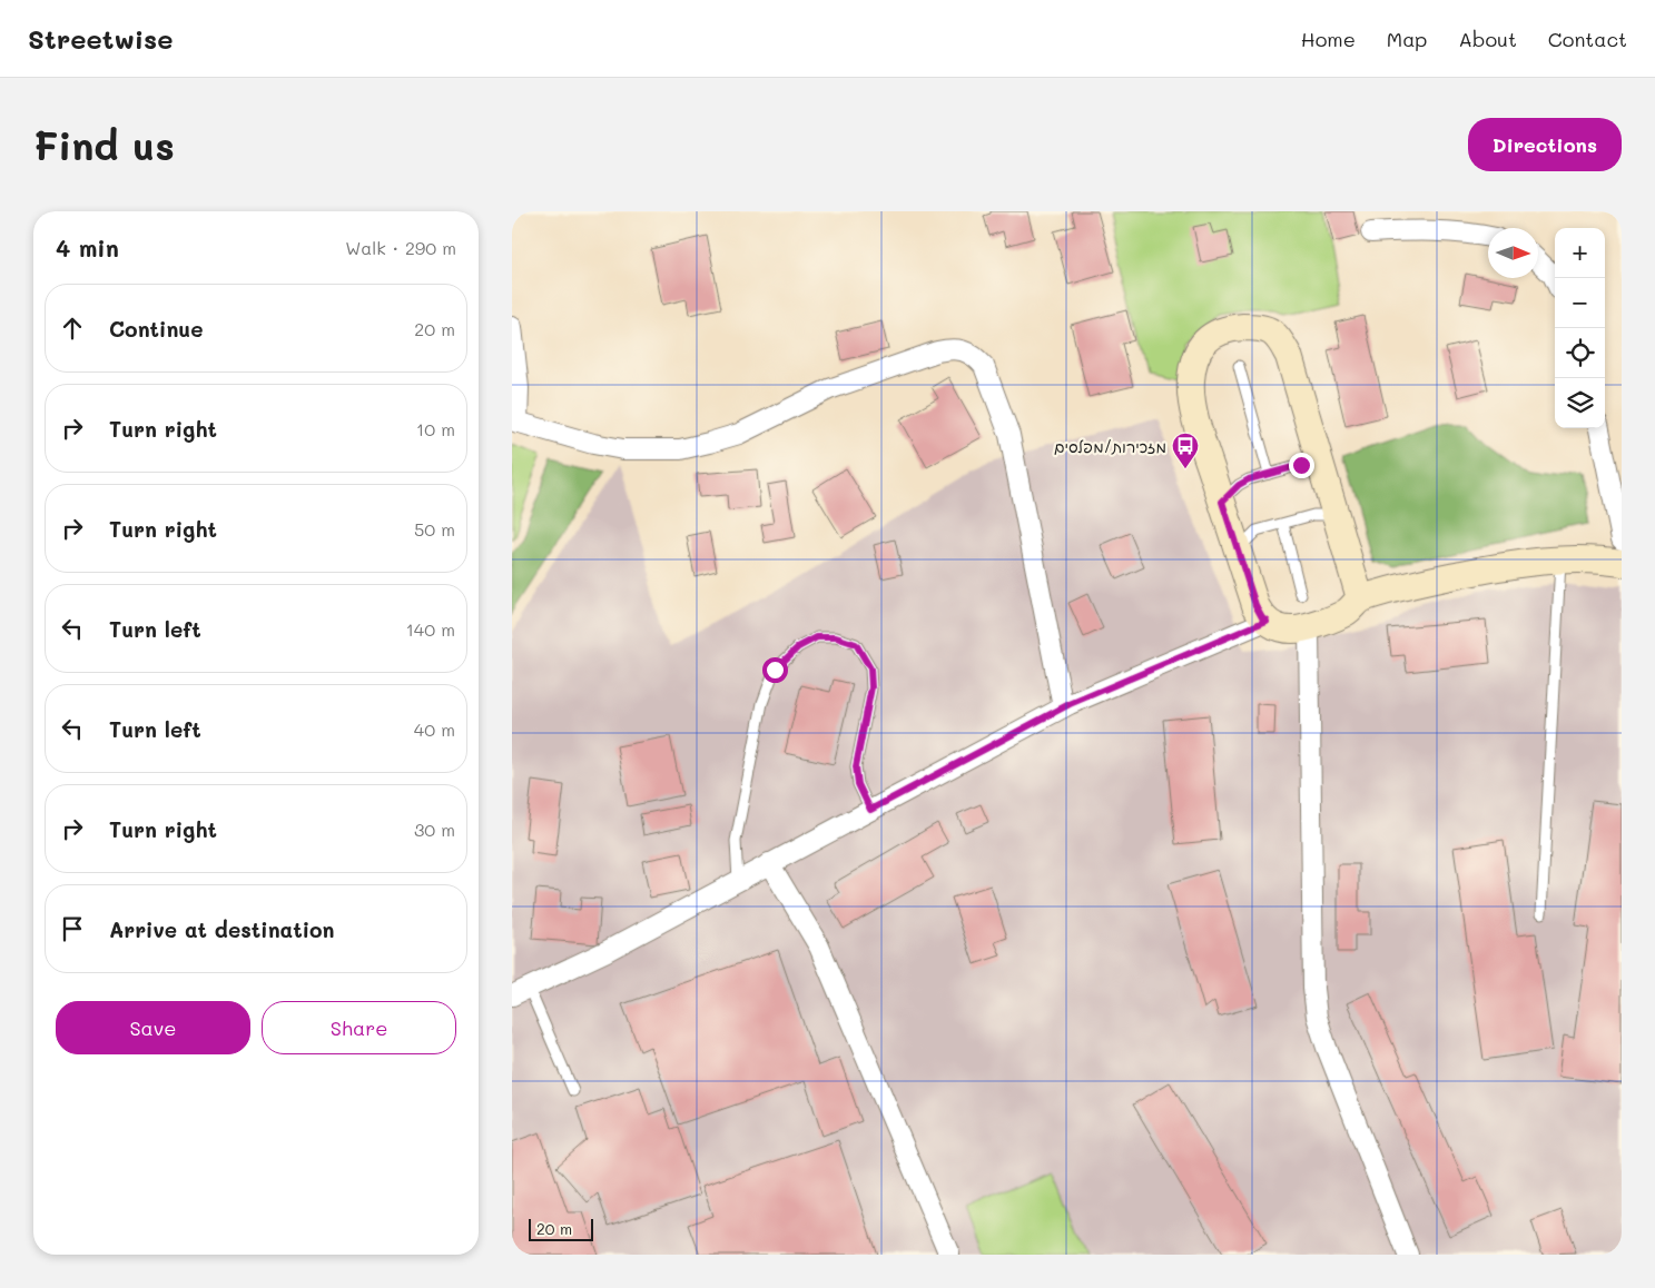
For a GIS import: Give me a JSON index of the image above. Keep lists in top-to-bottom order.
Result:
{
  "places": {
    "bus stop": ["מזכירות/מפלסים"]
  },
  "scale_bar": "20 m",
  "north": "right",
  "page": {
    "header": "Streetwise",
    "nav": [
      "Home",
      "Map",
      "About",
      "Contact"
    ],
    "buttons": [
      "Directions",
      ["Save", "Share"]
    ],
    "title": "Find us",
    "heading": ["4 min", "Walk · 290 m"],
    "map_buttons": ["+", "−"],
    "list": [
      ["Continue", "20 m"],
      ["Turn right", "10 m"],
      ["Turn right", "50 m"],
      ["Turn left", "140 m"],
      ["Turn left", "40 m"],
      ["Turn right", "30 m"],
      "Arrive at destination"
    ],
    "scale": "20 m"
  }
}
